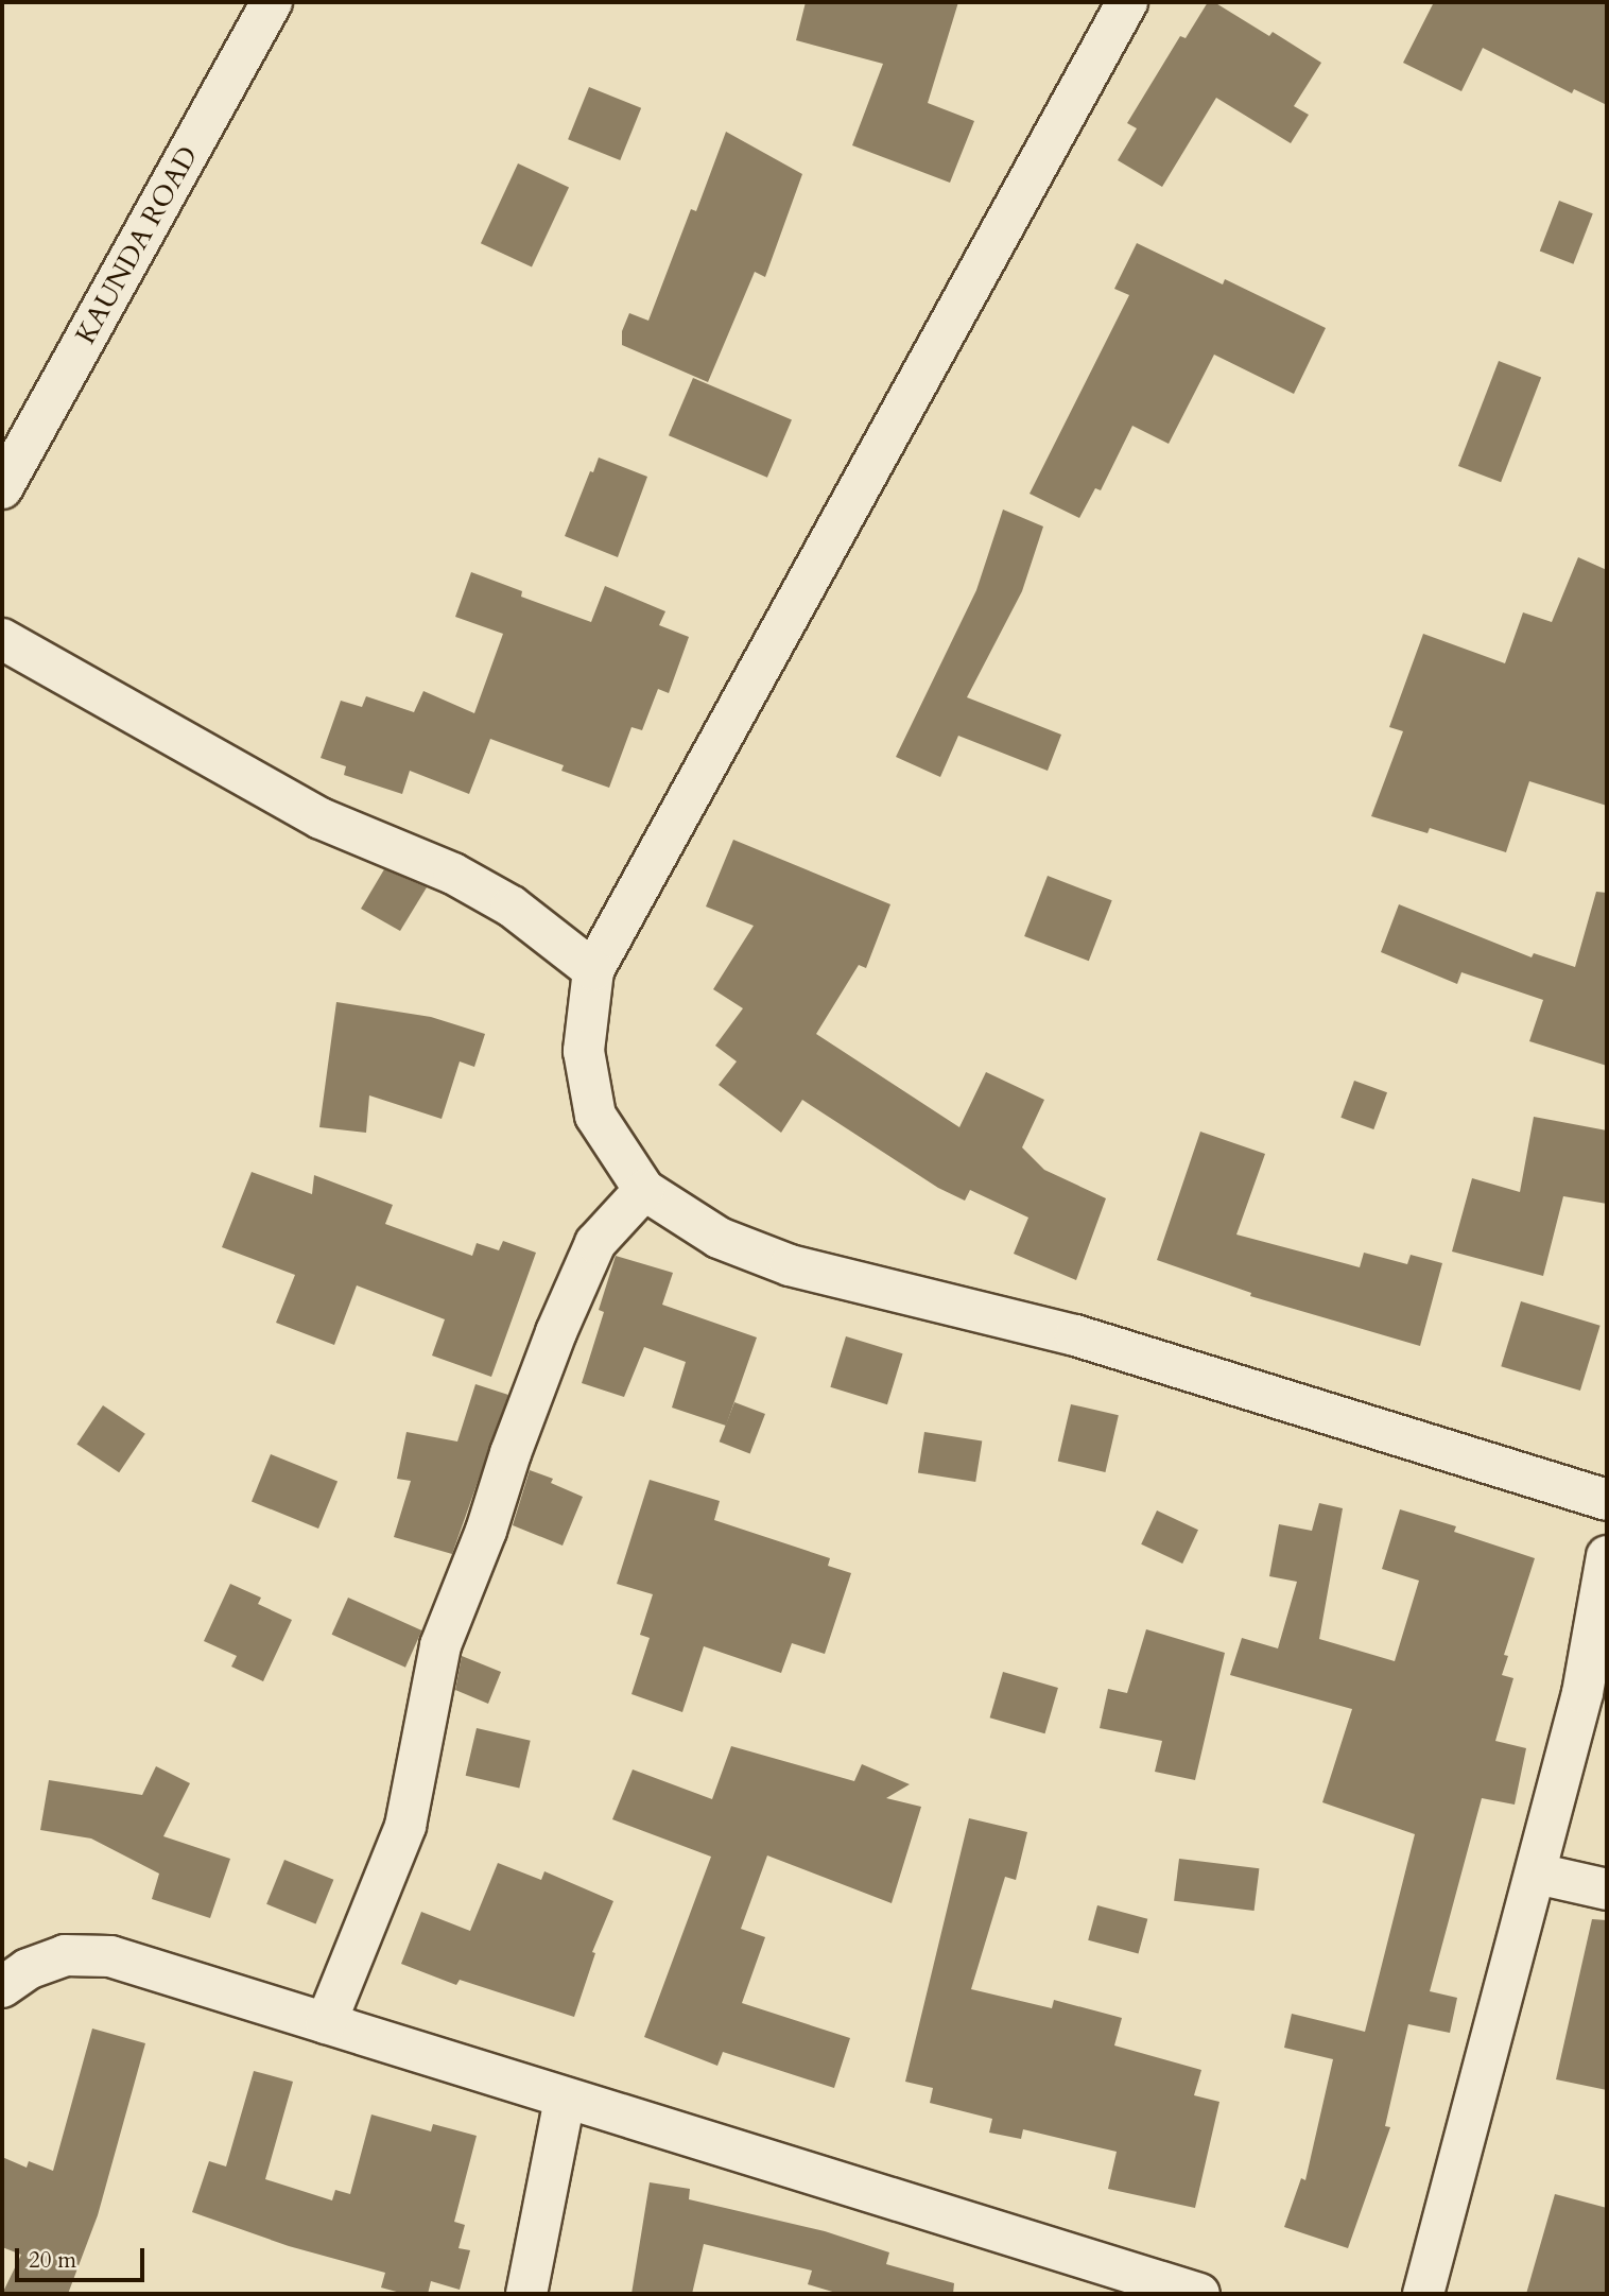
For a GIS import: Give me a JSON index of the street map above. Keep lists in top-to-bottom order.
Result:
{
  "streets": {
    "street": ["KAUNDA ROAD"]
  },
  "scale_bar": "20 m"
}
